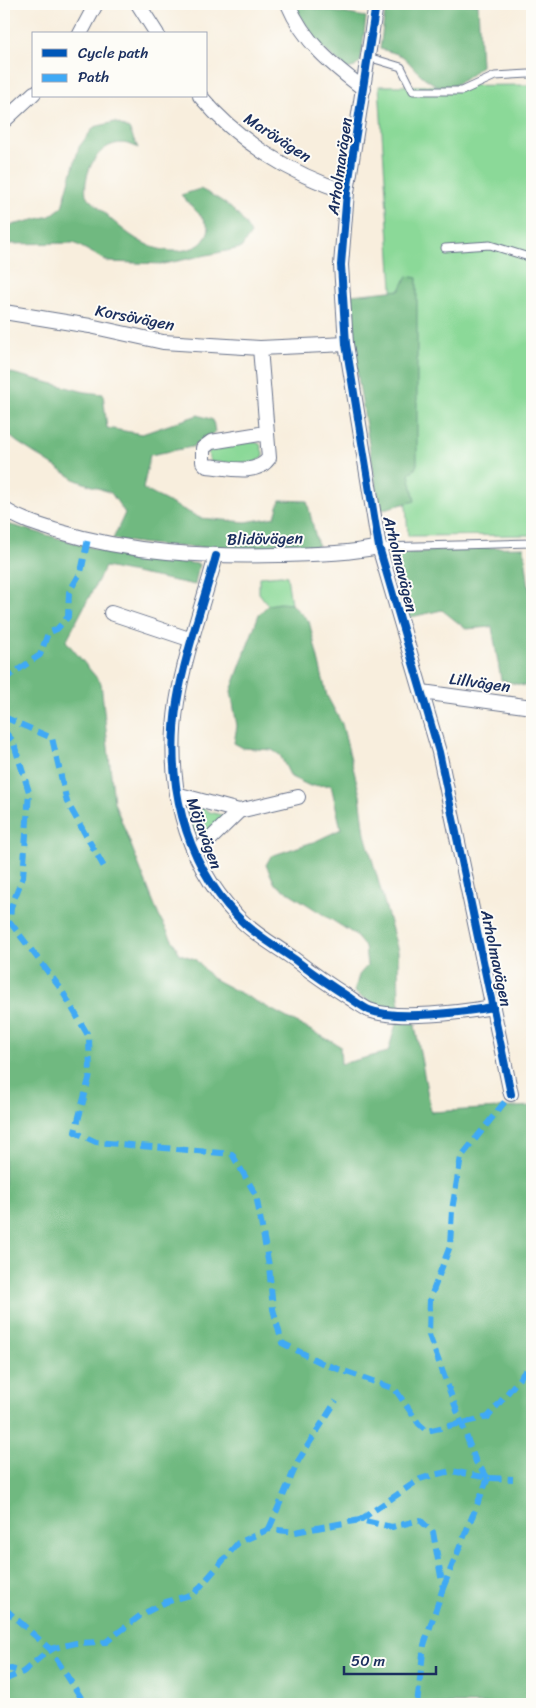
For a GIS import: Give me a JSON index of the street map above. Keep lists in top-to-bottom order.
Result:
{
  "streets": {
    "street": [
      "Marövägen",
      "Arholmavägen",
      "Korsövägen",
      "Blidövägen",
      "Lillvägen",
      "Möjavägen"
    ]
  },
  "crossings": [
    ["Marövägen", "Arholmavägen"],
    ["Arholmavägen", "Korsövägen"],
    ["Arholmavägen", "Blidövägen"],
    ["Arholmavägen", "Lillvägen"],
    ["Arholmavägen", "Möjavägen"],
    ["Blidövägen", "Möjavägen"]
  ],
  "legend": ["Cycle path", "Path"],
  "scale_bar": "50 m"
}
